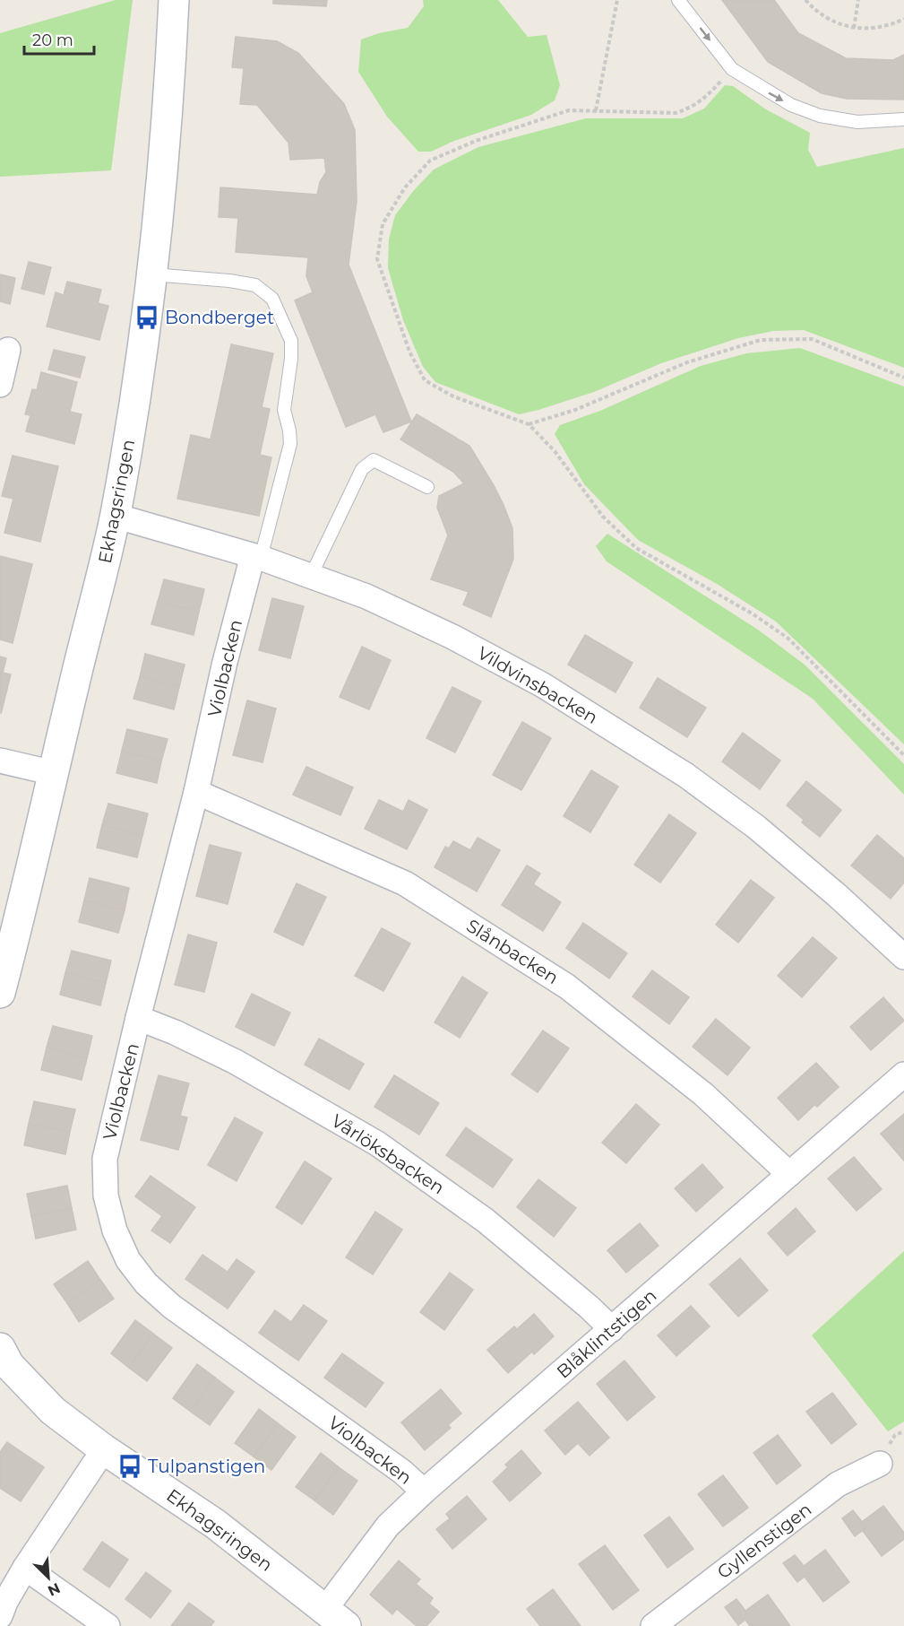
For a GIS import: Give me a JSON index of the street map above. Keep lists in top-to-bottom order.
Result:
{
  "streets": {
    "street": [
      "Ekhagsringen",
      "Violbacken",
      "Vildvinsbacken",
      "Slånbacken",
      "Vårlöksbacken",
      "Blåklintstigen",
      "Gyllenstigen"
    ]
  },
  "crossings": [
    ["Ekhagsringen", "Vildvinsbacken"],
    ["Ekhagsringen", "Blåklintstigen"],
    ["Violbacken", "Vildvinsbacken"],
    ["Violbacken", "Slånbacken"],
    ["Violbacken", "Vårlöksbacken"],
    ["Violbacken", "Blåklintstigen"],
    ["Slånbacken", "Blåklintstigen"],
    ["Vårlöksbacken", "Blåklintstigen"]
  ],
  "places": {
    "bus stop": ["Bondberget", "Tulpanstigen"]
  },
  "scale_bar": "20 m",
  "north": "bottom right"
}
